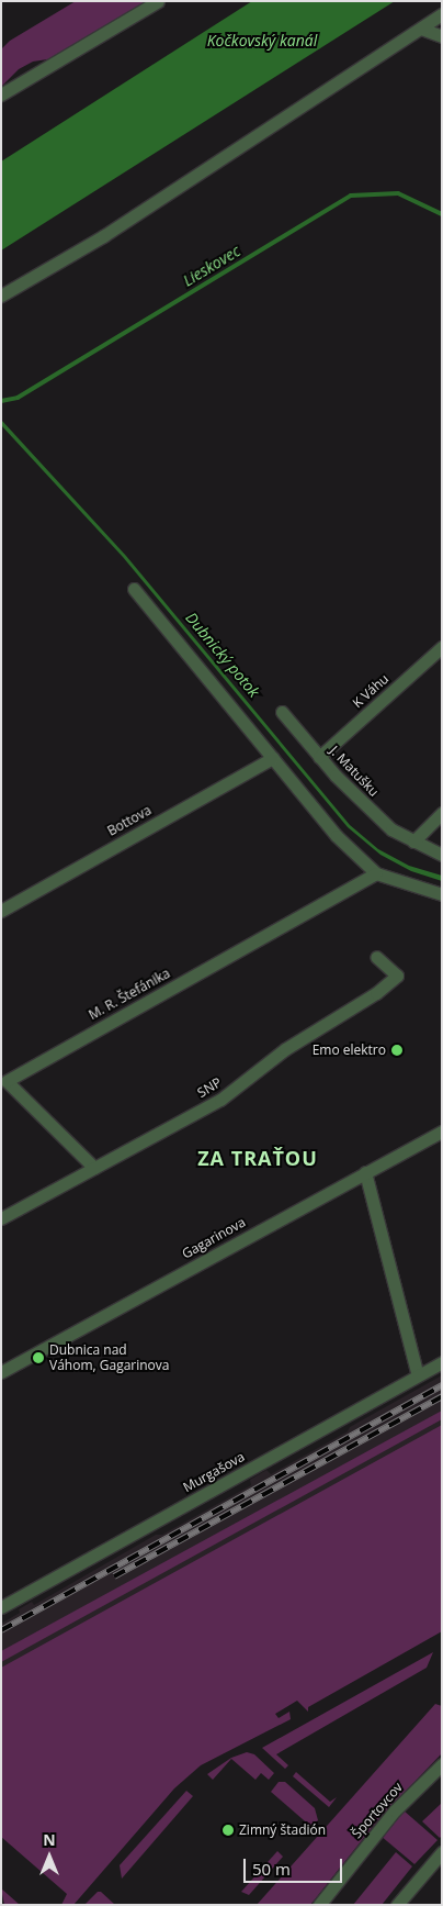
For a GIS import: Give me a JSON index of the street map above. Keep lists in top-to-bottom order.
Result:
{
  "streets": {
    "street": [
      "K Váhu",
      "J. Matušku",
      "Bottova",
      "M. R. Štefánika",
      "SNP",
      "Gagarinova",
      "Murgašova",
      "Športovcov"
    ]
  },
  "crossings": [
    ["K Váhu", "J. Matušku"],
    ["M. R. Štefánika", "SNP"]
  ],
  "districts": ["ZA TRAŤOU"],
  "water": ["Kočkovský kanál", "Lieskovec", "Dubnický potok"],
  "places": ["Emo elektro", "Dubnica nad Váhom, Gagarinova", "Zimný štadión"],
  "scale_bar": "50 m",
  "north": "top"
}
